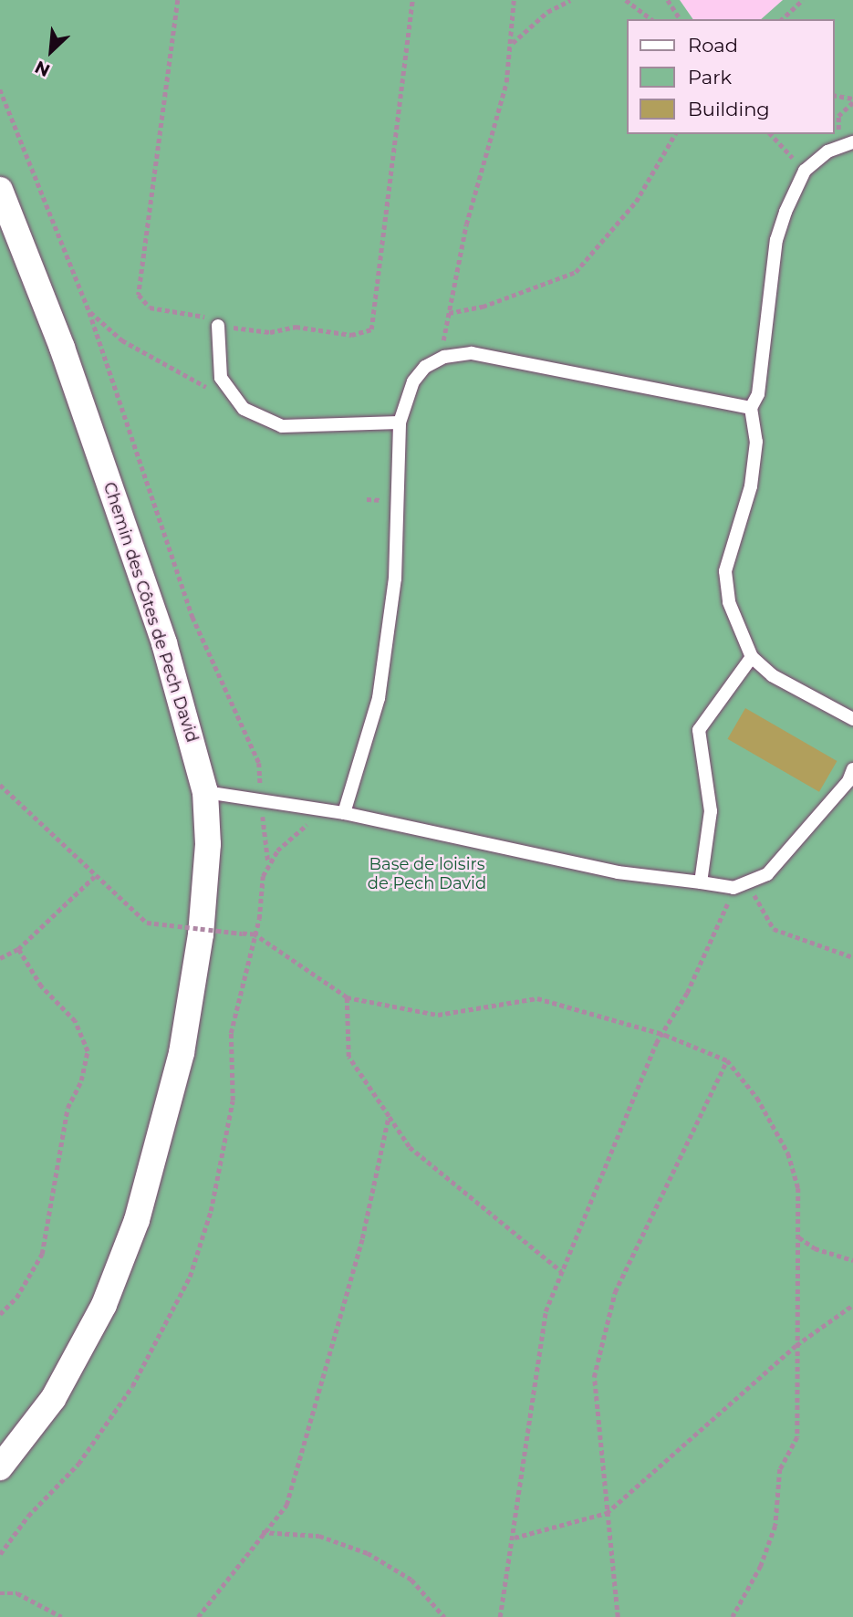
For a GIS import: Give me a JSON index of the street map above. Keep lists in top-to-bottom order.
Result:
{
  "streets": {
    "street": ["Chemin des Côtes de Pech David"]
  },
  "parks": ["Base de loisirs de Pech David"],
  "legend": ["Road", "Park", "Building"],
  "north": "bottom left"
}
